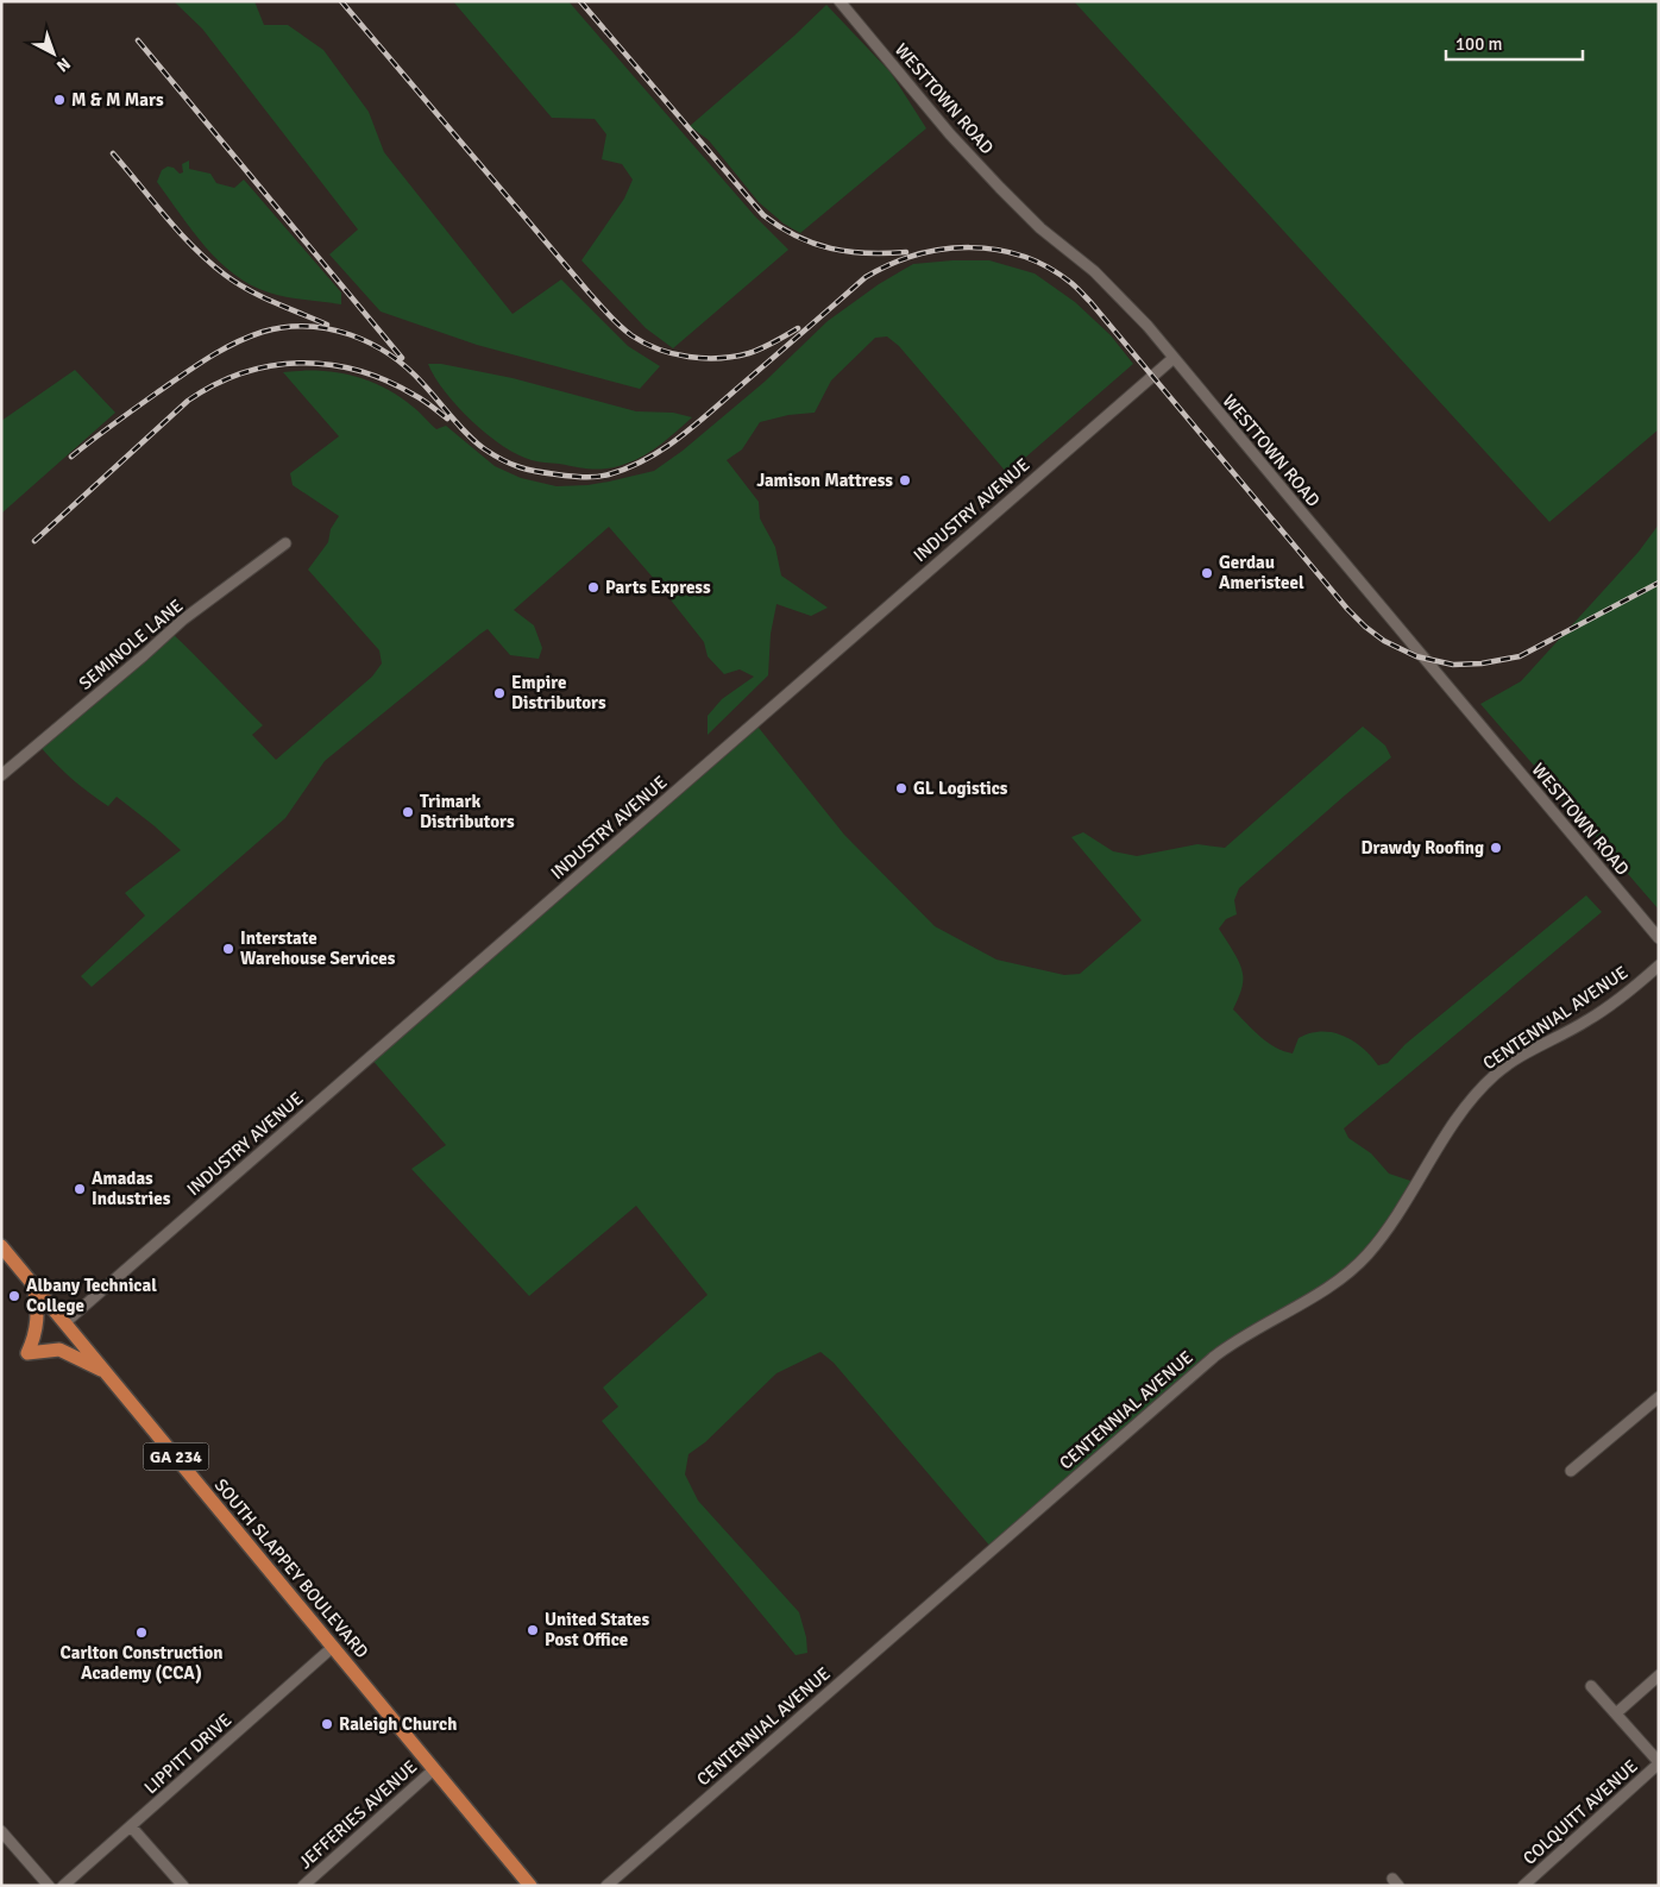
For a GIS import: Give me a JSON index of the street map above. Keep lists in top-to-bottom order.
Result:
{
  "streets": {
    "main road": ["GA 234", "SOUTH SLAPPEY BOULEVARD"],
    "street": [
      "WESTTOWN ROAD",
      "INDUSTRY AVENUE",
      "SEMINOLE LANE",
      "CENTENNIAL AVENUE",
      "LIPPITT DRIVE",
      "COLQUITT AVENUE",
      "JEFFERIES AVENUE"
    ]
  },
  "crossings": [
    ["WESTTOWN ROAD", "INDUSTRY AVENUE"],
    ["INDUSTRY AVENUE", "SOUTH SLAPPEY BOULEVARD"],
    ["SOUTH SLAPPEY BOULEVARD", "LIPPITT DRIVE"],
    ["SOUTH SLAPPEY BOULEVARD", "JEFFERIES AVENUE"]
  ],
  "places": [
    "M & M Mars",
    "Jamison Mattress",
    "Gerdau Ameristeel",
    "Parts Express",
    "Empire Distributors",
    "GL Logistics",
    "Trimark Distributors",
    "Drawdy Roofing",
    "Interstate Warehouse Services",
    "Amadas Industries",
    "Albany Technical College",
    "United States Post Office",
    "Carlton Construction Academy (CCA)",
    "Raleigh Church"
  ],
  "scale_bar": "100 m",
  "north": "bottom right"
}
